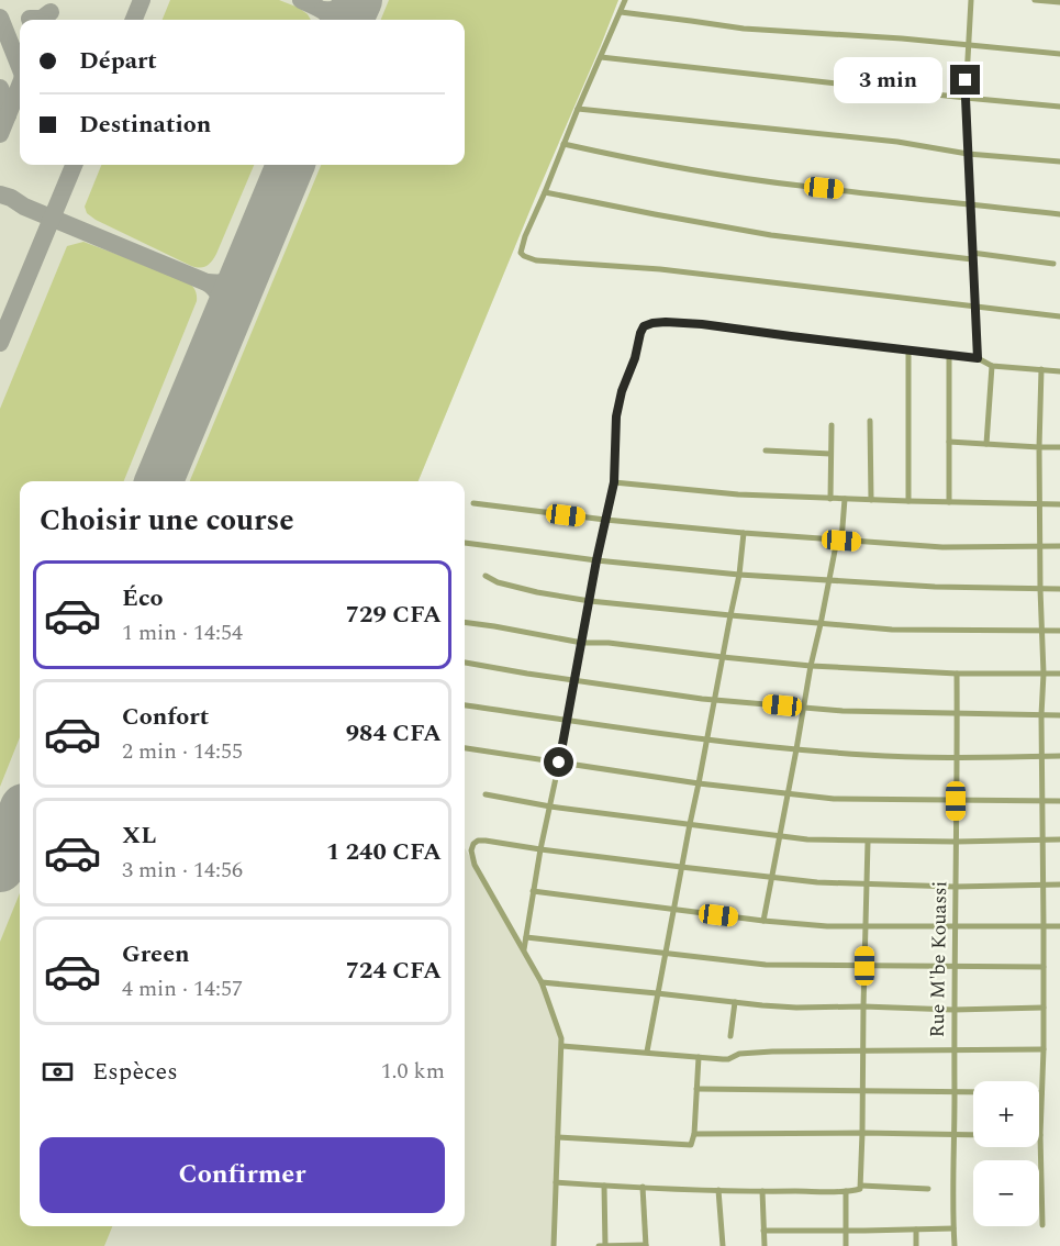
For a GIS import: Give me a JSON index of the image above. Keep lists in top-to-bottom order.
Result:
{
  "streets": {
    "street": ["Rue M'be Kouassi"]
  },
  "page": {
    "banner": ["Départ", "Destination"],
    "bubble": "3 min",
    "heading": "Choisir une course",
    "list": [
      {
        "name": "Éco",
        "note": "1 min · 14:54",
        "value": "729 CFA"
      },
      {
        "name": "Confort",
        "note": "2 min · 14:55",
        "value": "984 CFA"
      },
      {
        "name": "XL",
        "note": "3 min · 14:56",
        "value": "1 240 CFA"
      },
      {
        "name": "Green",
        "note": "4 min · 14:57",
        "value": "724 CFA"
      }
    ],
    "pay": ["Espèces", "1.0 km"],
    "map_buttons": ["+", "−"],
    "buttons": "Confirmer"
  }
}
